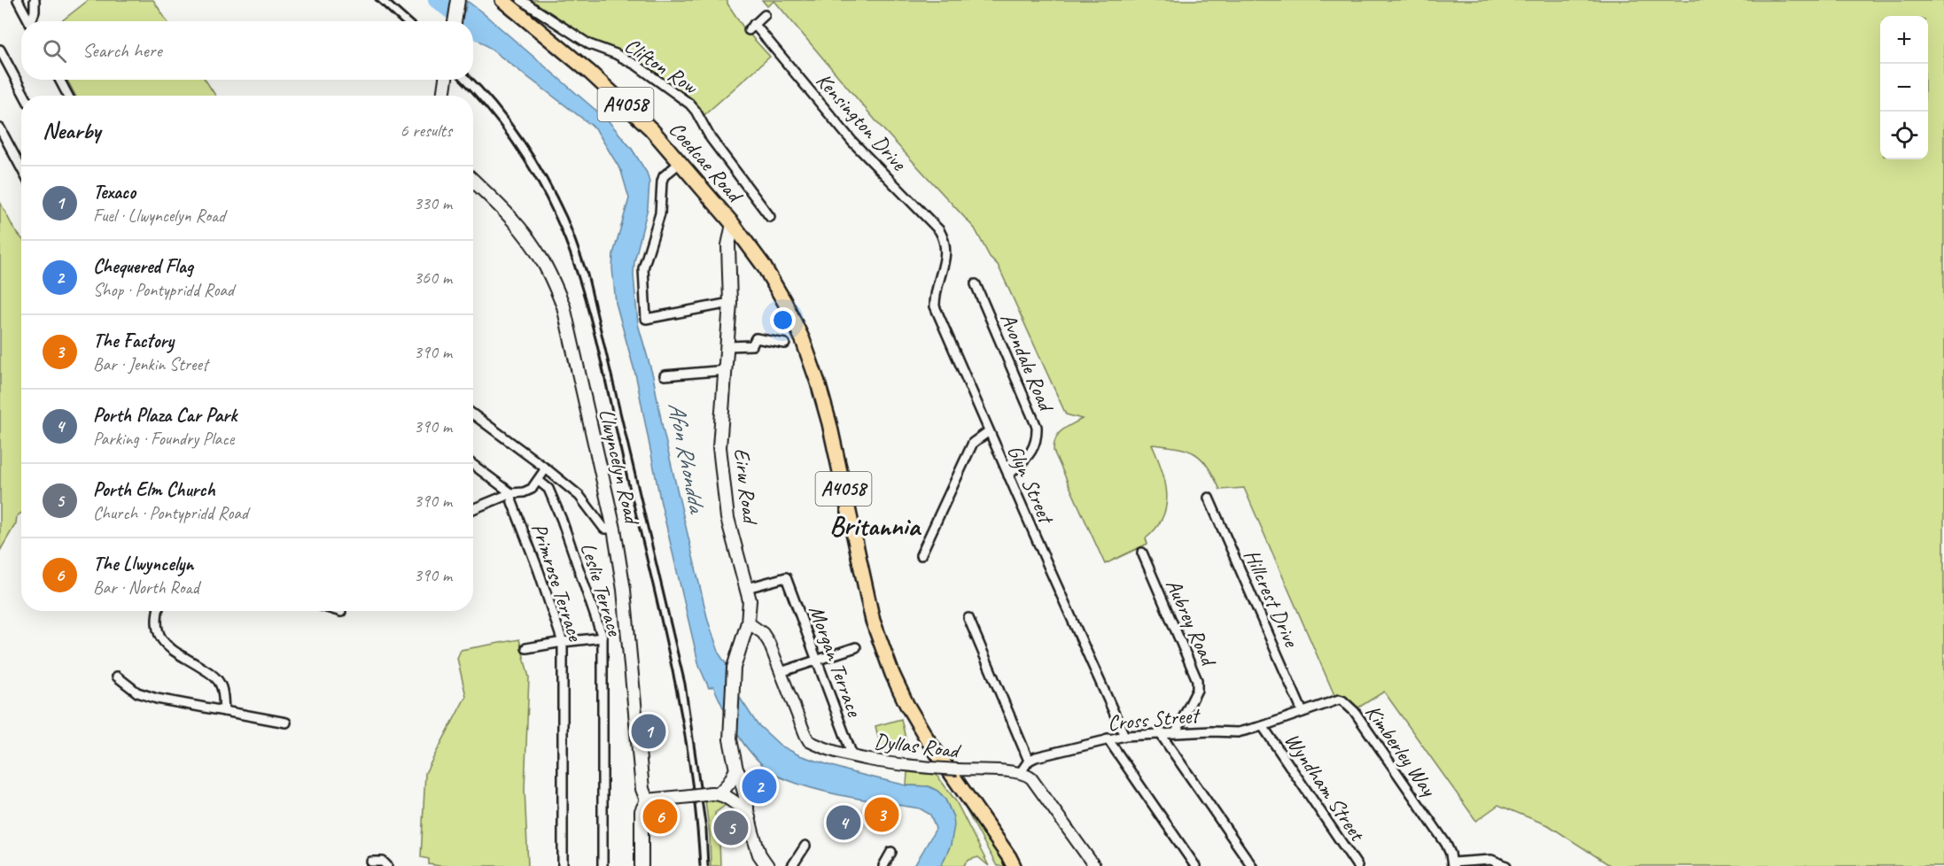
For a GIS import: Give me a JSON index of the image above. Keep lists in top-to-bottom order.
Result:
{
  "streets": {
    "main road": [
      "A4058",
      "Coedcae Road",
      "Llwyncelyn Road",
      "Eirw Road"
    ],
    "street": [
      "Clifton Row",
      "Kensington Drive",
      "Avondale Road",
      "Glyn Street",
      "Primrose Terrace",
      "Leslie Terrace",
      "Hillcrest Drive",
      "Aubrey Road",
      "Morgan Terrace",
      "Cross Street",
      "Dyllas Road",
      "Kimberley Way",
      "Wyndham Street"
    ]
  },
  "crossings": [
    ["A4058", "Coedcae Road"],
    ["A4058", "Eirw Road"],
    ["Kensington Drive", "Glyn Street"],
    ["Coedcae Road", "Eirw Road"],
    ["Avondale Road", "Glyn Street"],
    ["Glyn Street", "Cross Street"],
    ["Eirw Road", "Morgan Terrace"],
    ["Hillcrest Drive", "Kimberley Way"],
    ["Aubrey Road", "Cross Street"],
    ["Morgan Terrace", "Dyllas Road"],
    ["Cross Street", "Kimberley Way"],
    ["Cross Street", "Wyndham Street"],
    ["Kimberley Way", "Wyndham Street"]
  ],
  "districts": ["Britannia"],
  "water": ["Afon Rhondda"],
  "page": {
    "map_buttons": ["+", "−"],
    "search": "Search here",
    "heading": ["Nearby", "6 results"],
    "list": [
      {
        "mark": "1",
        "name": "Texaco",
        "note": "Fuel · Llwyncelyn Road",
        "value": "330 m"
      },
      {
        "mark": "2",
        "name": "Chequered Flag",
        "note": "Shop · Pontypridd Road",
        "value": "360 m"
      },
      {
        "mark": "3",
        "name": "The Factory",
        "note": "Bar · Jenkin Street",
        "value": "390 m"
      },
      {
        "mark": "4",
        "name": "Porth Plaza Car Park",
        "note": "Parking · Foundry Place",
        "value": "390 m"
      },
      {
        "mark": "5",
        "name": "Porth Elm Church",
        "note": "Church · Pontypridd Road",
        "value": "390 m"
      },
      {
        "mark": "6",
        "name": "The Llwyncelyn",
        "note": "Bar · North Road",
        "value": "390 m"
      }
    ],
    "pins": [
      "1",
      "2",
      "3",
      "6",
      "4",
      "5"
    ]
  }
}
